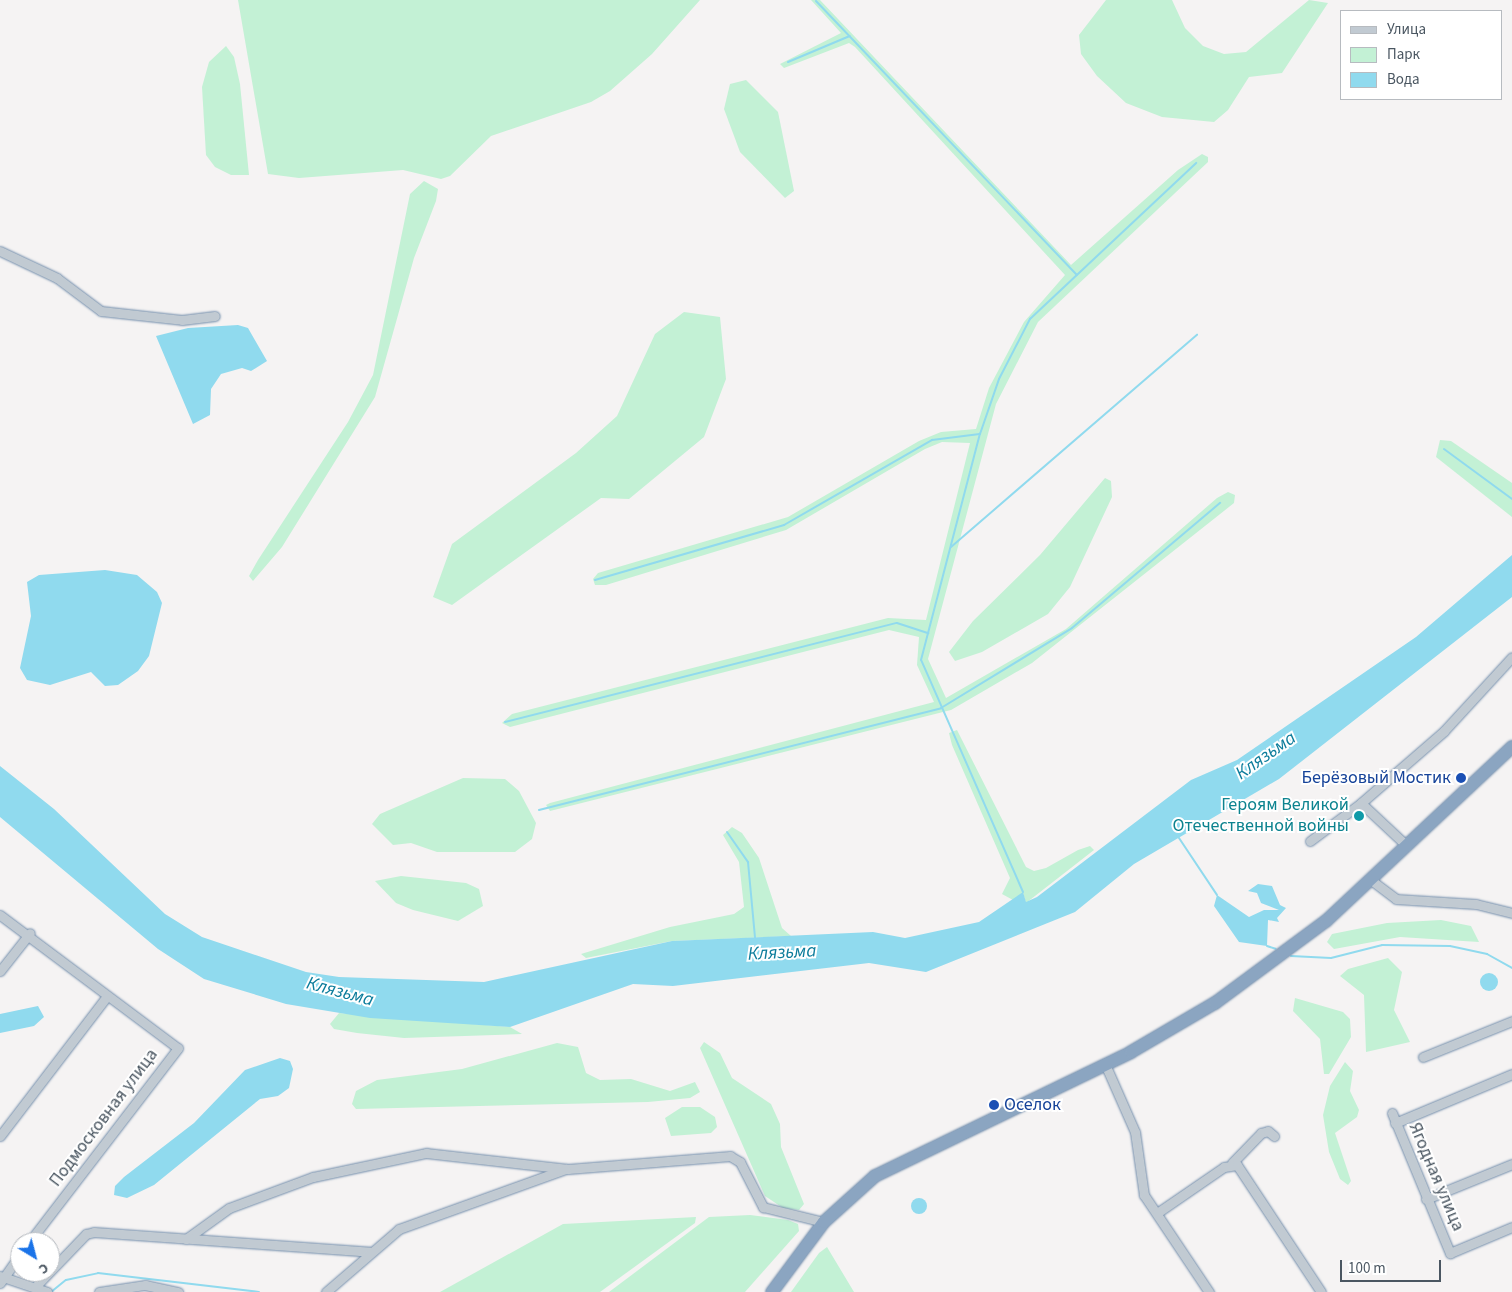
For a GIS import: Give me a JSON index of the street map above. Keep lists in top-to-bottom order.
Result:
{
  "streets": {
    "street": ["Подмосковная улица", "Ягодная улица"]
  },
  "water": ["Клязьма"],
  "places": ["Берёзовый Мостик", "Героям Великой Отечественной войны", "Оселок"],
  "legend": ["Улица", "Парк", "Вода"],
  "scale_bar": "100 m",
  "north": "bottom right"
}
